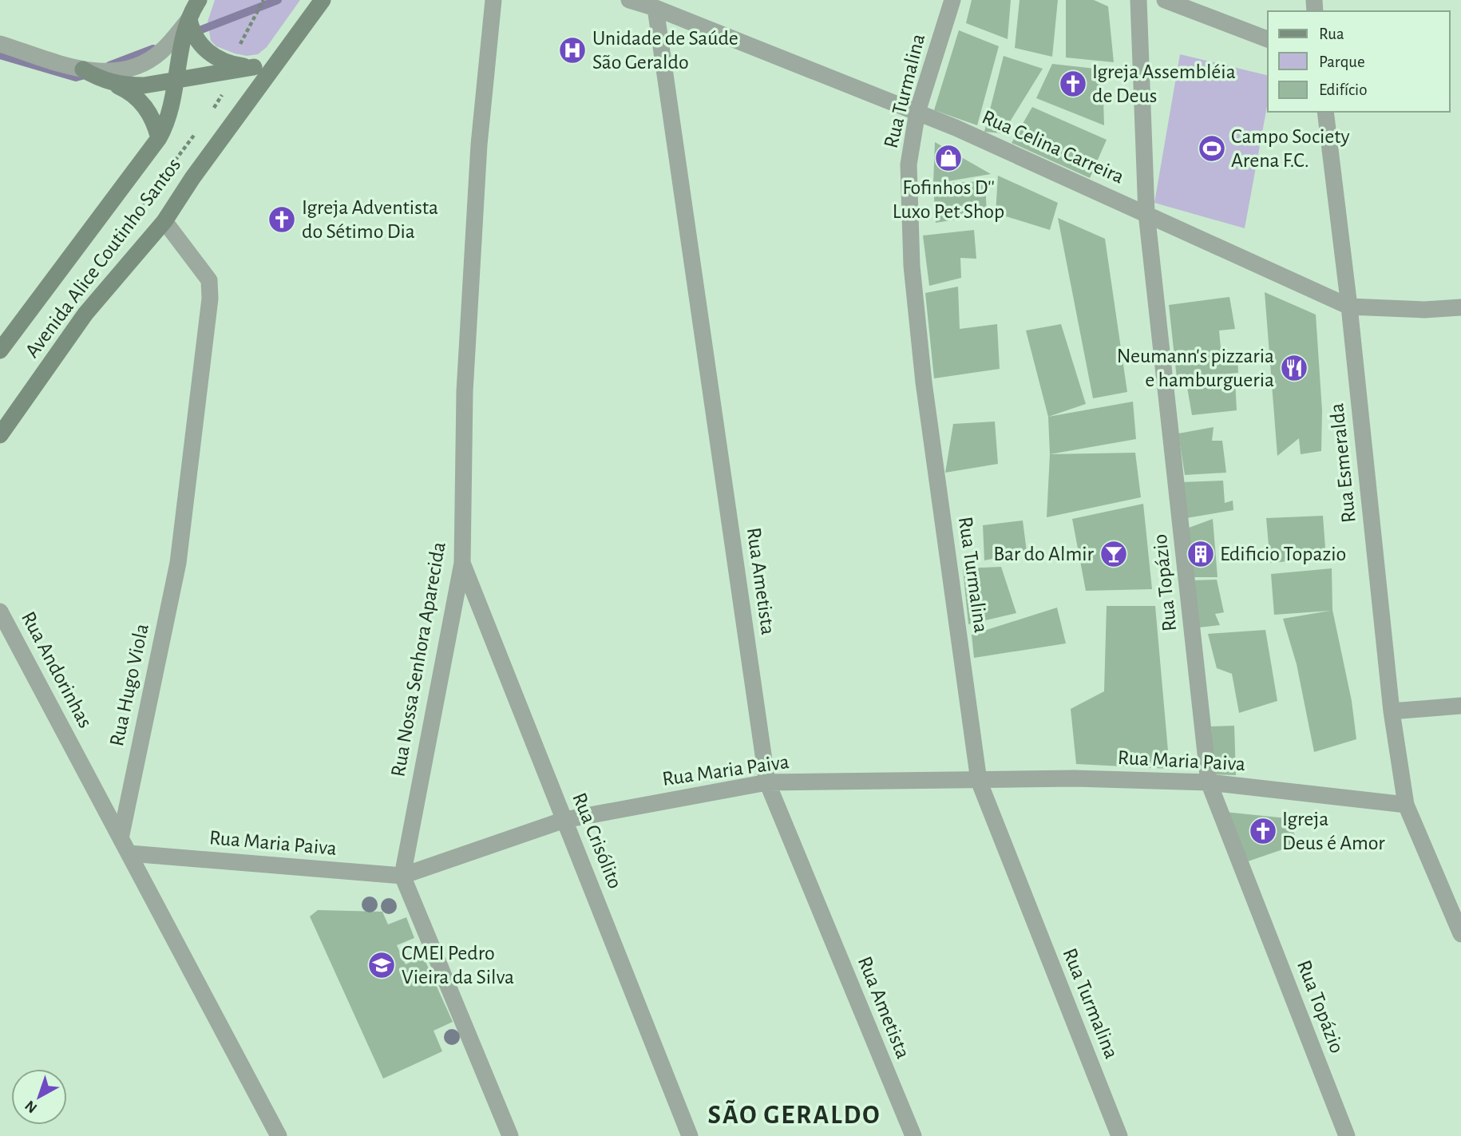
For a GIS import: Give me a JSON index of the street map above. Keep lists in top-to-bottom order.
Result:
{
  "streets": {
    "main road": ["Avenida Alice Coutinho Santos"],
    "street": [
      "Rua Turmalina",
      "Rua Celina Carreira",
      "Rua Esmeralda",
      "Rua Ametista",
      "Rua Topázio",
      "Rua Nossa Senhora Aparecida",
      "Rua Andorinhas",
      "Rua Hugo Viola",
      "Rua Maria Paiva",
      "Rua Crisólito"
    ]
  },
  "crossings": [
    ["Rua Turmalina", "Rua Celina Carreira"],
    ["Rua Turmalina", "Rua Maria Paiva"],
    ["Rua Celina Carreira", "Rua Esmeralda"],
    ["Rua Celina Carreira", "Rua Ametista"],
    ["Rua Celina Carreira", "Rua Topázio"],
    ["Avenida Alice Coutinho Santos", "Rua Hugo Viola"],
    ["Rua Esmeralda", "Rua Maria Paiva"],
    ["Rua Ametista", "Rua Maria Paiva"],
    ["Rua Topázio", "Rua Maria Paiva"],
    ["Rua Nossa Senhora Aparecida", "Rua Maria Paiva"],
    ["Rua Nossa Senhora Aparecida", "Rua Crisólito"],
    ["Rua Andorinhas", "Rua Hugo Viola"],
    ["Rua Maria Paiva", "Rua Crisólito"]
  ],
  "districts": ["SÃO GERALDO"],
  "places": {
    "hospital": ["Unidade de Saúde São Geraldo"],
    "church": ["Igreja Assembléia de Deus", "Igreja Adventista do Sétimo Dia", "Igreja Deus é Amor"],
    "sports": ["Campo Society Arena F.C."],
    "shop": ["Fofinhos D'' Luxo Pet Shop"],
    "restaurant": ["Neumann's pizzaria e hamburgueria"],
    "bar": ["Bar do Almir"],
    "building": ["Edificio Topazio"],
    "school or university": ["CMEI Pedro Vieira da Silva"]
  },
  "legend": ["Rua", "Parque", "Edifício"],
  "north": "bottom left"
}
